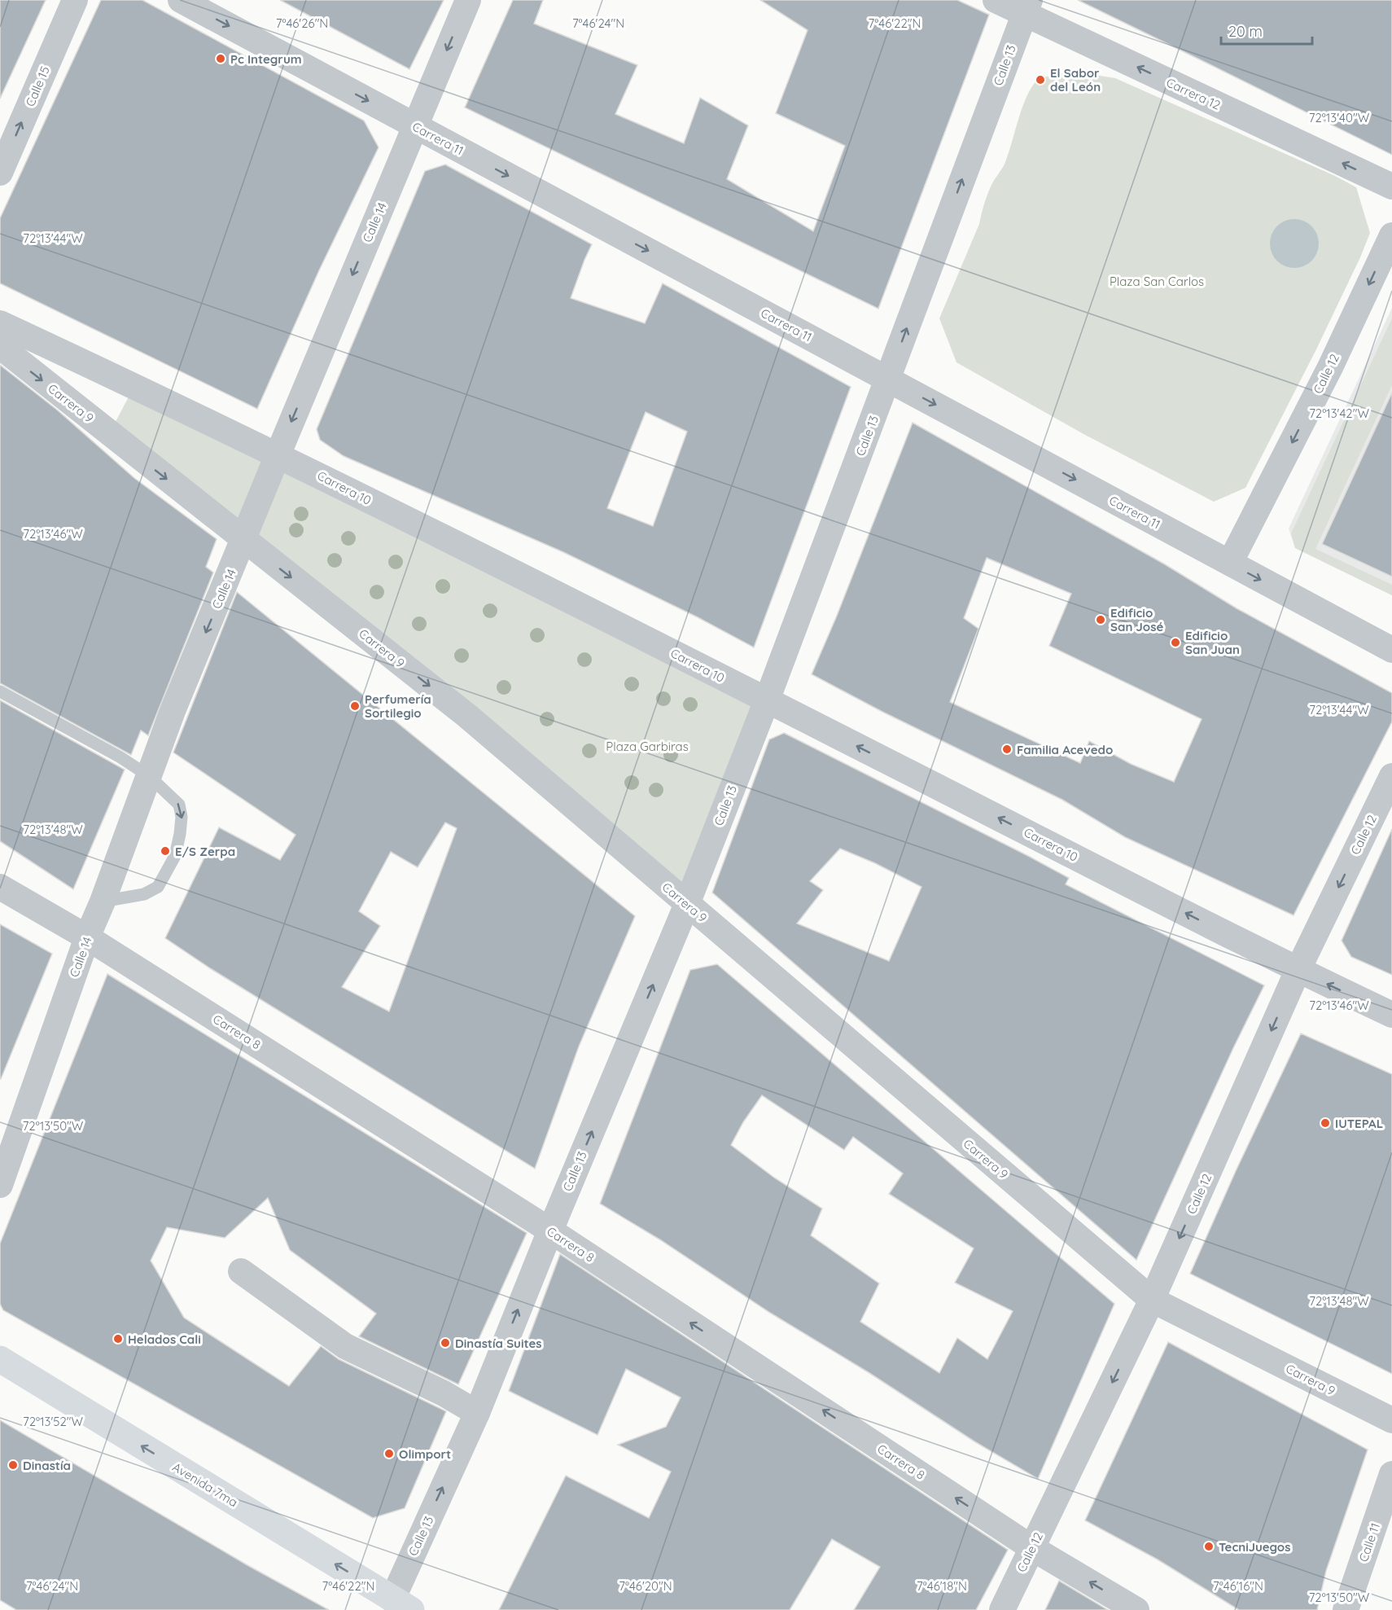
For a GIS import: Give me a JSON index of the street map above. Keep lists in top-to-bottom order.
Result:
{
  "streets": {
    "street": [
      "Calle 13",
      "Calle 15",
      "Carrera 12",
      "Carrera 11",
      "Calle 14",
      "Calle 12",
      "Carrera 9",
      "Carrera 10",
      "Carrera 8",
      "Avenida 7ma",
      "Calle 11"
    ]
  },
  "crossings": [
    ["Calle 13", "Carrera 12"],
    ["Calle 13", "Carrera 11"],
    ["Calle 13", "Carrera 9"],
    ["Calle 13", "Carrera 10"],
    ["Calle 13", "Carrera 8"],
    ["Calle 13", "Avenida 7ma"],
    ["Carrera 11", "Calle 14"],
    ["Carrera 11", "Calle 12"],
    ["Calle 14", "Carrera 9"],
    ["Calle 14", "Carrera 10"],
    ["Calle 14", "Carrera 8"],
    ["Calle 12", "Carrera 9"],
    ["Calle 12", "Carrera 10"],
    ["Calle 12", "Carrera 8"]
  ],
  "one_way": [
    "Calle 13",
    "Calle 15",
    "Carrera 12",
    "Carrera 11",
    "Calle 14",
    "Calle 12",
    "Carrera 9",
    "Carrera 10",
    "Carrera 8"
  ],
  "parks": ["Plaza San Carlos", "Plaza Garbiras"],
  "places": [
    "Pc Integrum",
    "El Sabor del León",
    "Edificio San José",
    "Edificio San Juan",
    "Perfumería Sortilegio",
    "Familia Acevedo",
    "E/S Zerpa",
    "IUTEPAL",
    "Helados Cali",
    "Dinastía Suites",
    "Olimport",
    "Dinastía",
    "TecniJuegos"
  ],
  "scale_bar": "20 m",
  "coordinates": [
    "7°46'26\"N",
    "7°46'24\"N",
    "7°46'22\"N",
    "72°13'40\"W",
    "72°13'44\"W",
    "72°13'42\"W",
    "72°13'46\"W",
    "72°13'48\"W",
    "72°13'50\"W",
    "72°13'52\"W",
    "7°46'20\"N",
    "7°46'18\"N",
    "7°46'16\"N"
  ]
}
